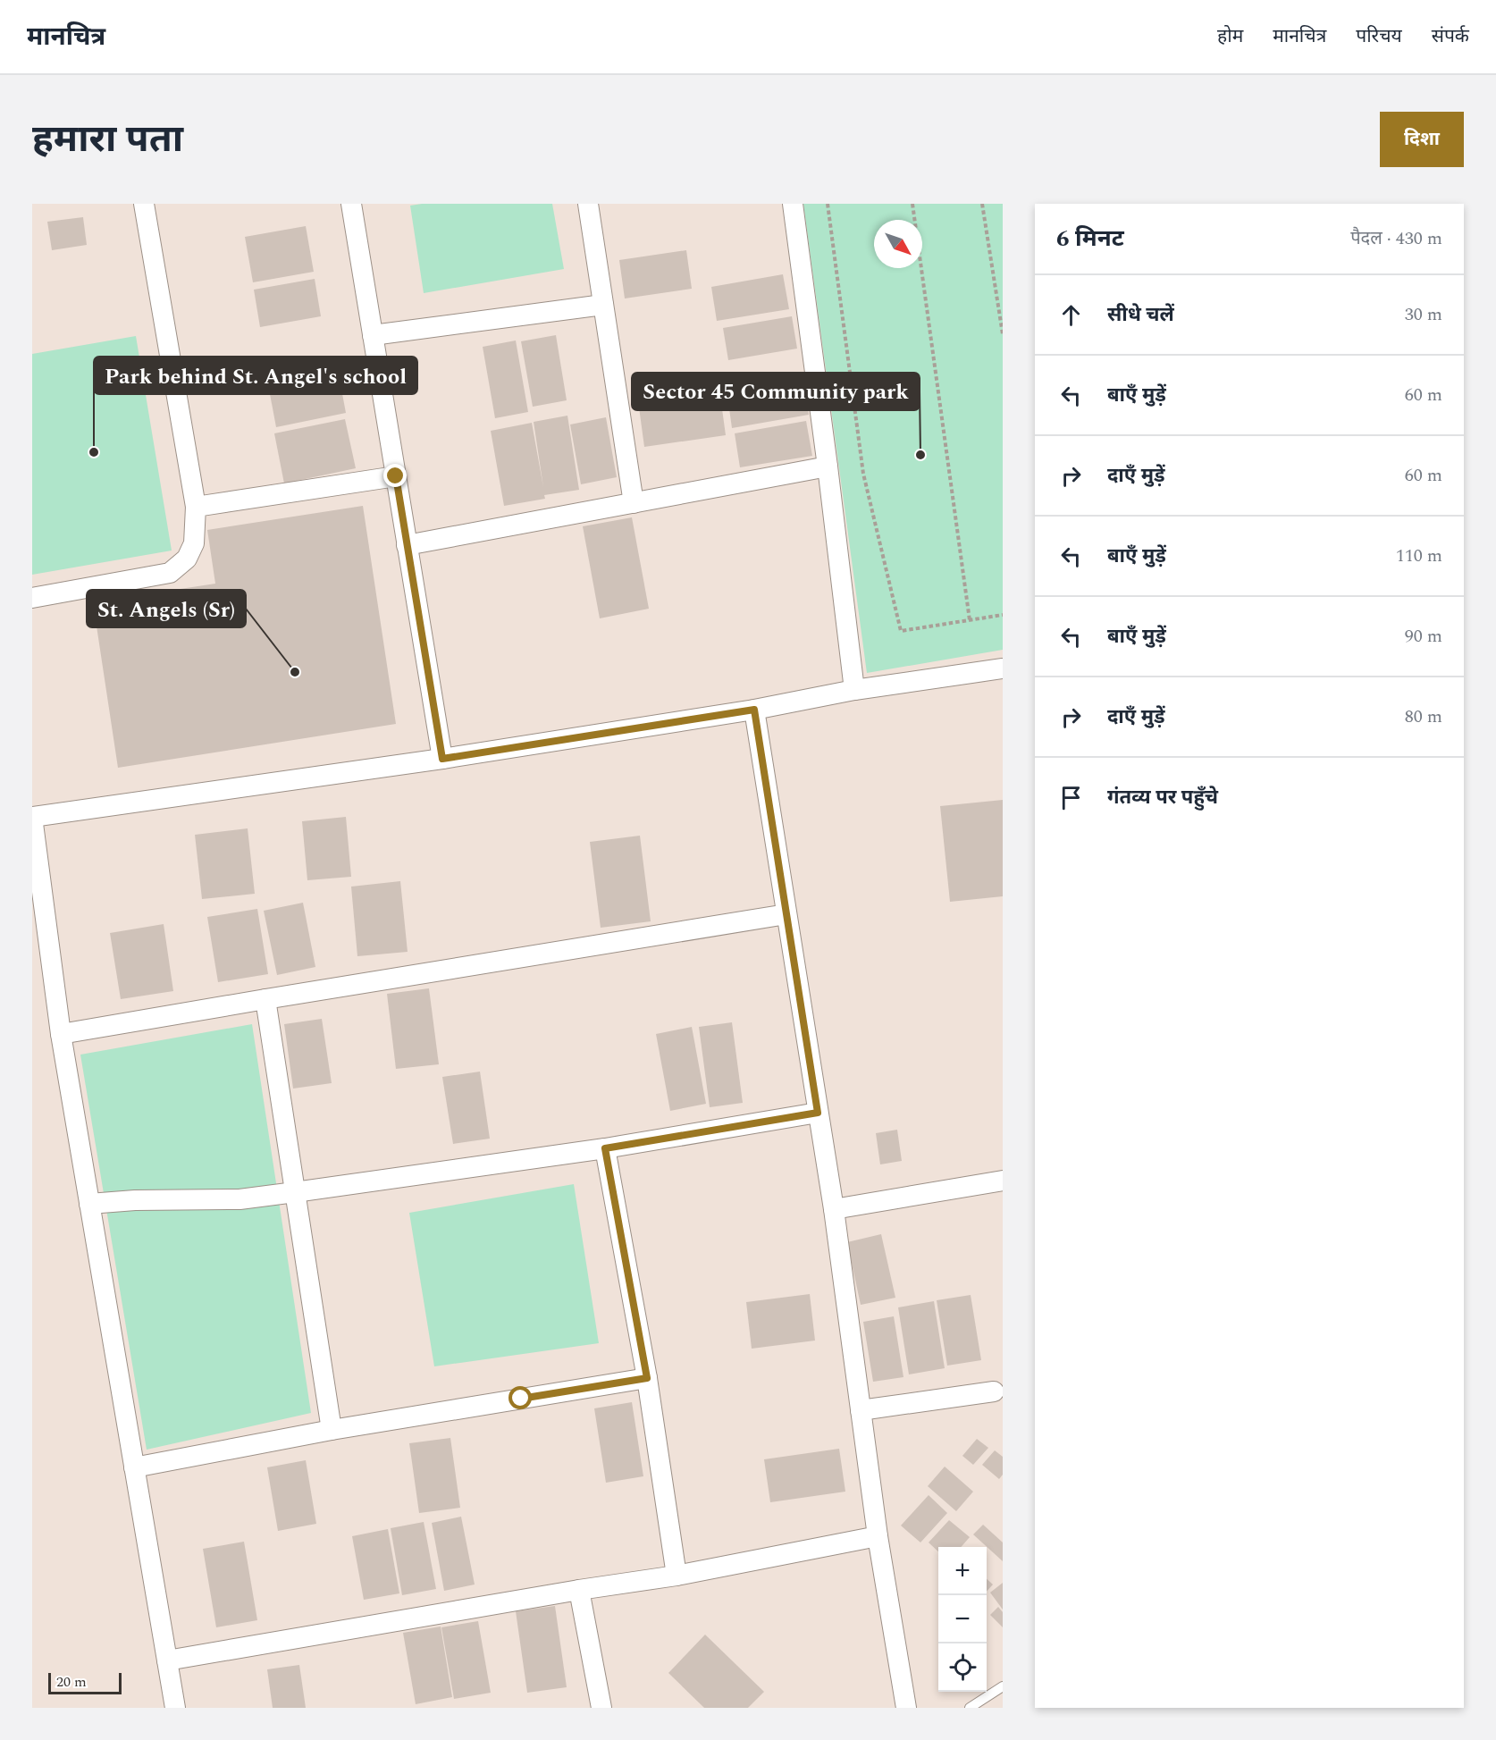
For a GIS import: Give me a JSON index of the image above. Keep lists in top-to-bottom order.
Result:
{
  "places": ["Park behind St. Angel's school", "Sector 45 Community park", "St. Angels (Sr)"],
  "scale_bar": "20 m",
  "north": "bottom right",
  "page": {
    "header": "मानचित्र",
    "nav": [
      "होम",
      "मानचित्र",
      "परिचय",
      "संपर्क"
    ],
    "title": "हमारा पता",
    "buttons": "दिशा",
    "heading": ["6 मिनट", "पैदल · 430 m"],
    "list": [
      ["सीधे चलें", "30 m"],
      ["बाएँ मुड़ें", "60 m"],
      ["दाएँ मुड़ें", "60 m"],
      ["बाएँ मुड़ें", "110 m"],
      ["बाएँ मुड़ें", "90 m"],
      ["दाएँ मुड़ें", "80 m"],
      "गंतव्य पर पहुँचे"
    ],
    "map_buttons": ["+", "−"],
    "scale": "20 m"
  }
}
